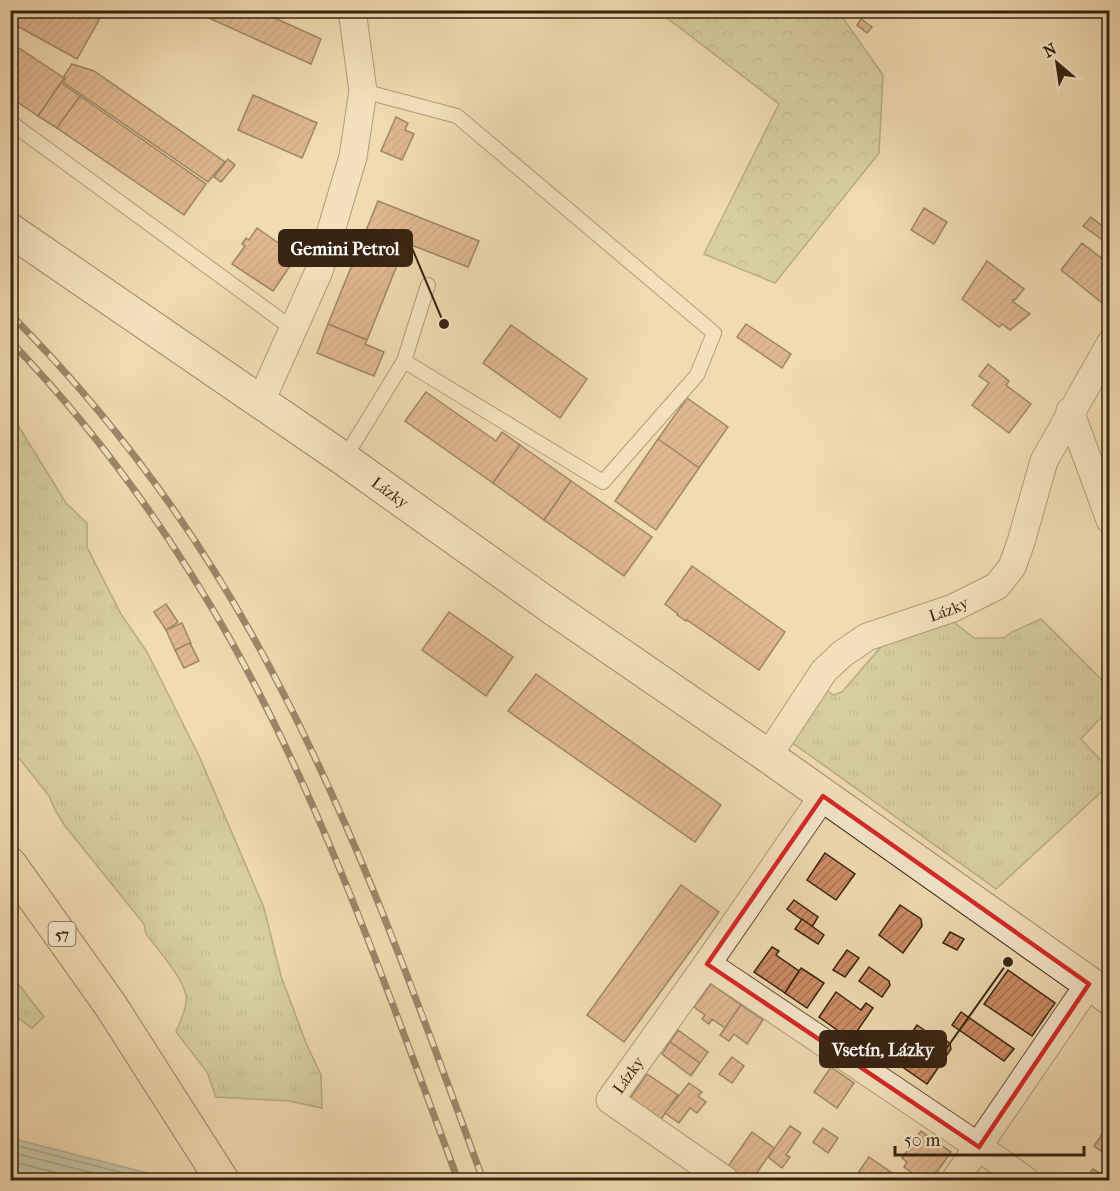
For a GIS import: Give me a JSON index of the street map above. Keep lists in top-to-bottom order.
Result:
{
  "streets": {
    "main road": ["57"],
    "street": ["Lázky"]
  },
  "places": ["Gemini Petrol", "Vsetín, Lázky"],
  "scale_bar": "50 m",
  "north": "top left"
}
